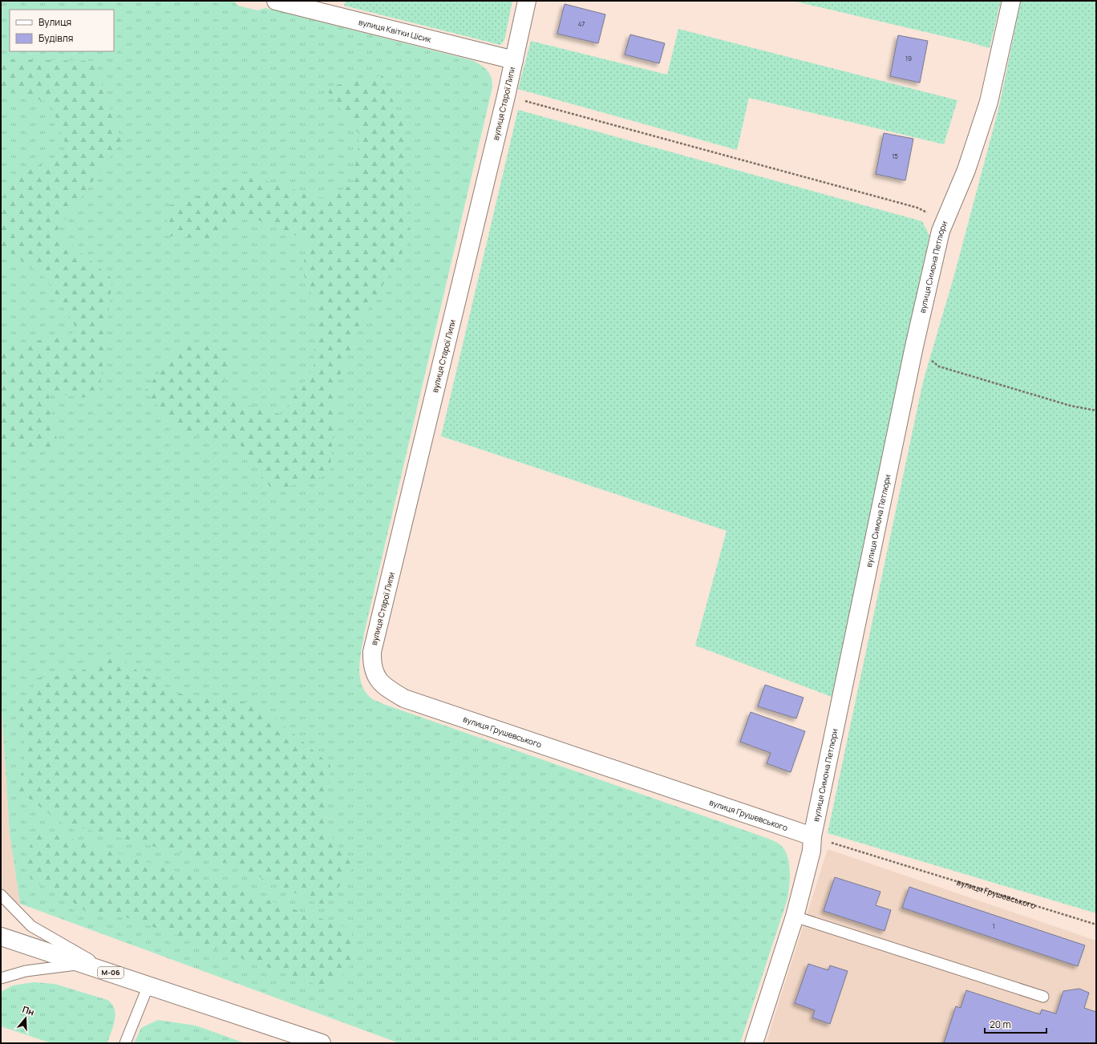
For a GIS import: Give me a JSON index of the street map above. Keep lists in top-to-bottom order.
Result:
{
  "streets": {
    "main road": [
      "вулиця Квітки Цісик",
      "вулиця Старої Липи",
      "вулиця Симона Петлюри",
      "вулиця Грушевського",
      "М-06"
    ]
  },
  "crossings": [
    ["вулиця Квітки Цісик", "вулиця Старої Липи"],
    ["вулиця Старої Липи", "вулиця Грушевського"],
    ["вулиця Симона Петлюри", "вулиця Грушевського"]
  ],
  "house_numbers": [
    "47",
    "19",
    "15",
    "1"
  ],
  "legend": ["Вулиця", "Будівля"],
  "scale_bar": "20 m",
  "north": "top"
}
